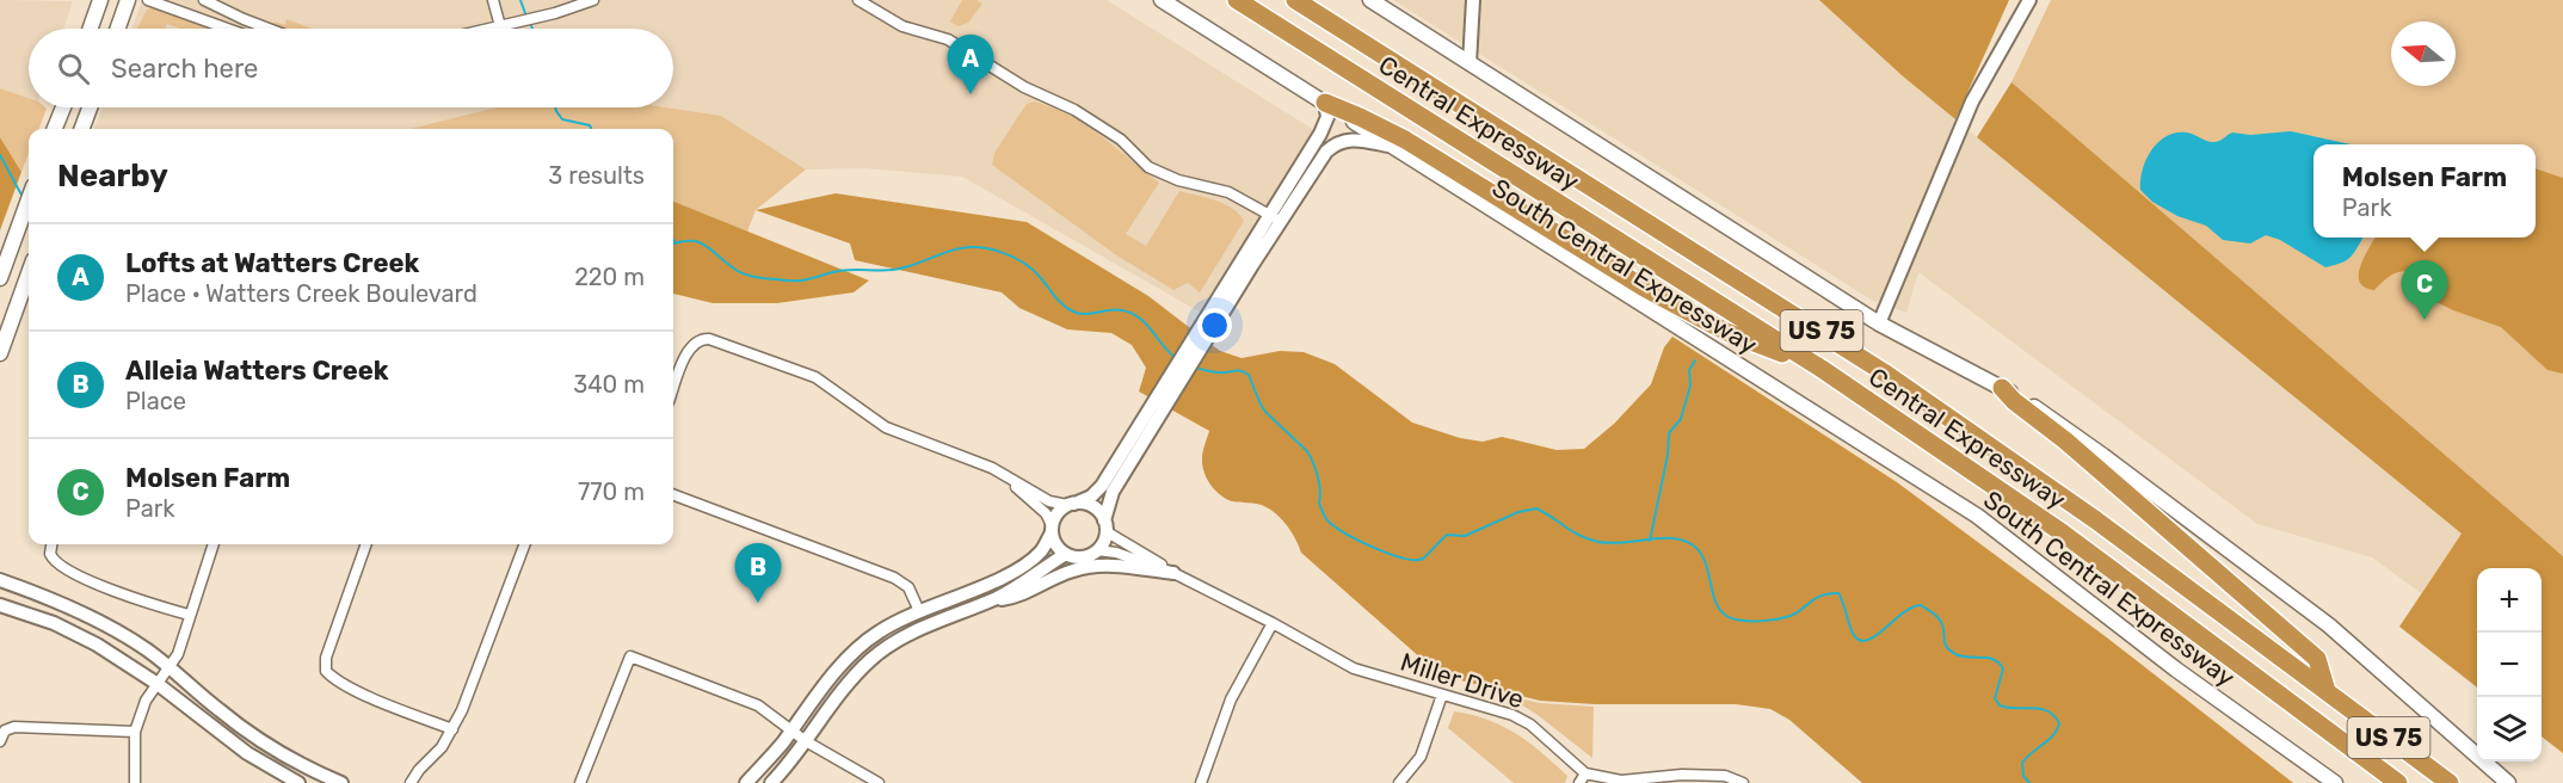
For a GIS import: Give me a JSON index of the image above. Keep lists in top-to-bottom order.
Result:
{
  "streets": {
    "highway": ["Central Expressway", "US 75"],
    "main road": ["South Central Expressway"],
    "street": ["Miller Drive"]
  },
  "north": "left",
  "page": {
    "search": "Search here",
    "pins": ["A", "C", "B"],
    "heading": ["Nearby", "3 results"],
    "popup": ["Molsen Farm", "Park"],
    "list": [
      {
        "mark": "A",
        "name": "Lofts at Watters Creek",
        "note": "Place · Watters Creek Boulevard",
        "value": "220 m"
      },
      {
        "mark": "B",
        "name": "Alleia Watters Creek",
        "note": "Place",
        "value": "340 m"
      },
      {
        "mark": "C",
        "name": "Molsen Farm",
        "note": "Park",
        "value": "770 m"
      }
    ],
    "map_buttons": ["+", "−"]
  }
}
